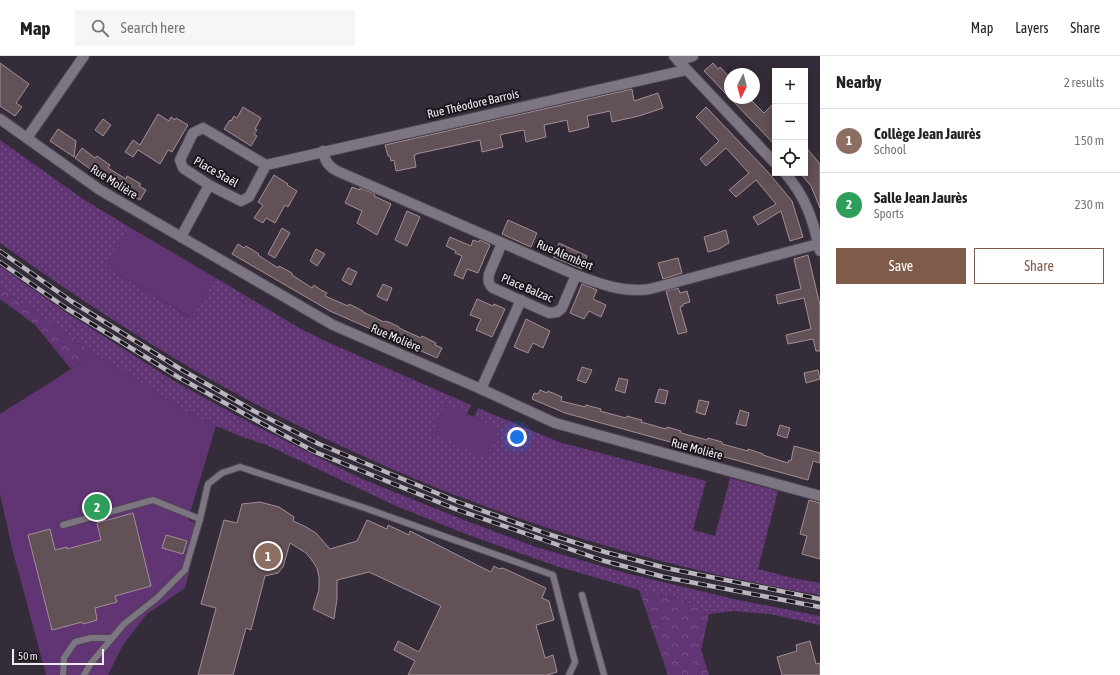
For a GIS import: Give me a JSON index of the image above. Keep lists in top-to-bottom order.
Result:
{
  "streets": {
    "street": [
      "Rue Théodore Barrois",
      "Place Staël",
      "Rue Molière",
      "Rue Alembert",
      "Place Balzac"
    ]
  },
  "crossings": [
    ["Rue Théodore Barrois", "Place Staël"],
    ["Rue Théodore Barrois", "Rue Alembert"],
    ["Rue Alembert", "Place Balzac"]
  ],
  "scale_bar": "50 m",
  "north": "bottom",
  "page": {
    "header": "Map",
    "search": "Search here",
    "nav": ["Map", "Layers", "Share"],
    "heading": ["Nearby", "2 results"],
    "map_buttons": ["+", "−"],
    "list": [
      {
        "mark": "1",
        "name": "Collège Jean Jaurès",
        "note": "School",
        "value": "150 m"
      },
      {
        "mark": "2",
        "name": "Salle Jean Jaurès",
        "note": "Sports",
        "value": "230 m"
      }
    ],
    "buttons": ["Save", "Share"],
    "pins": ["2", "1"],
    "scale": "50 m"
  }
}
